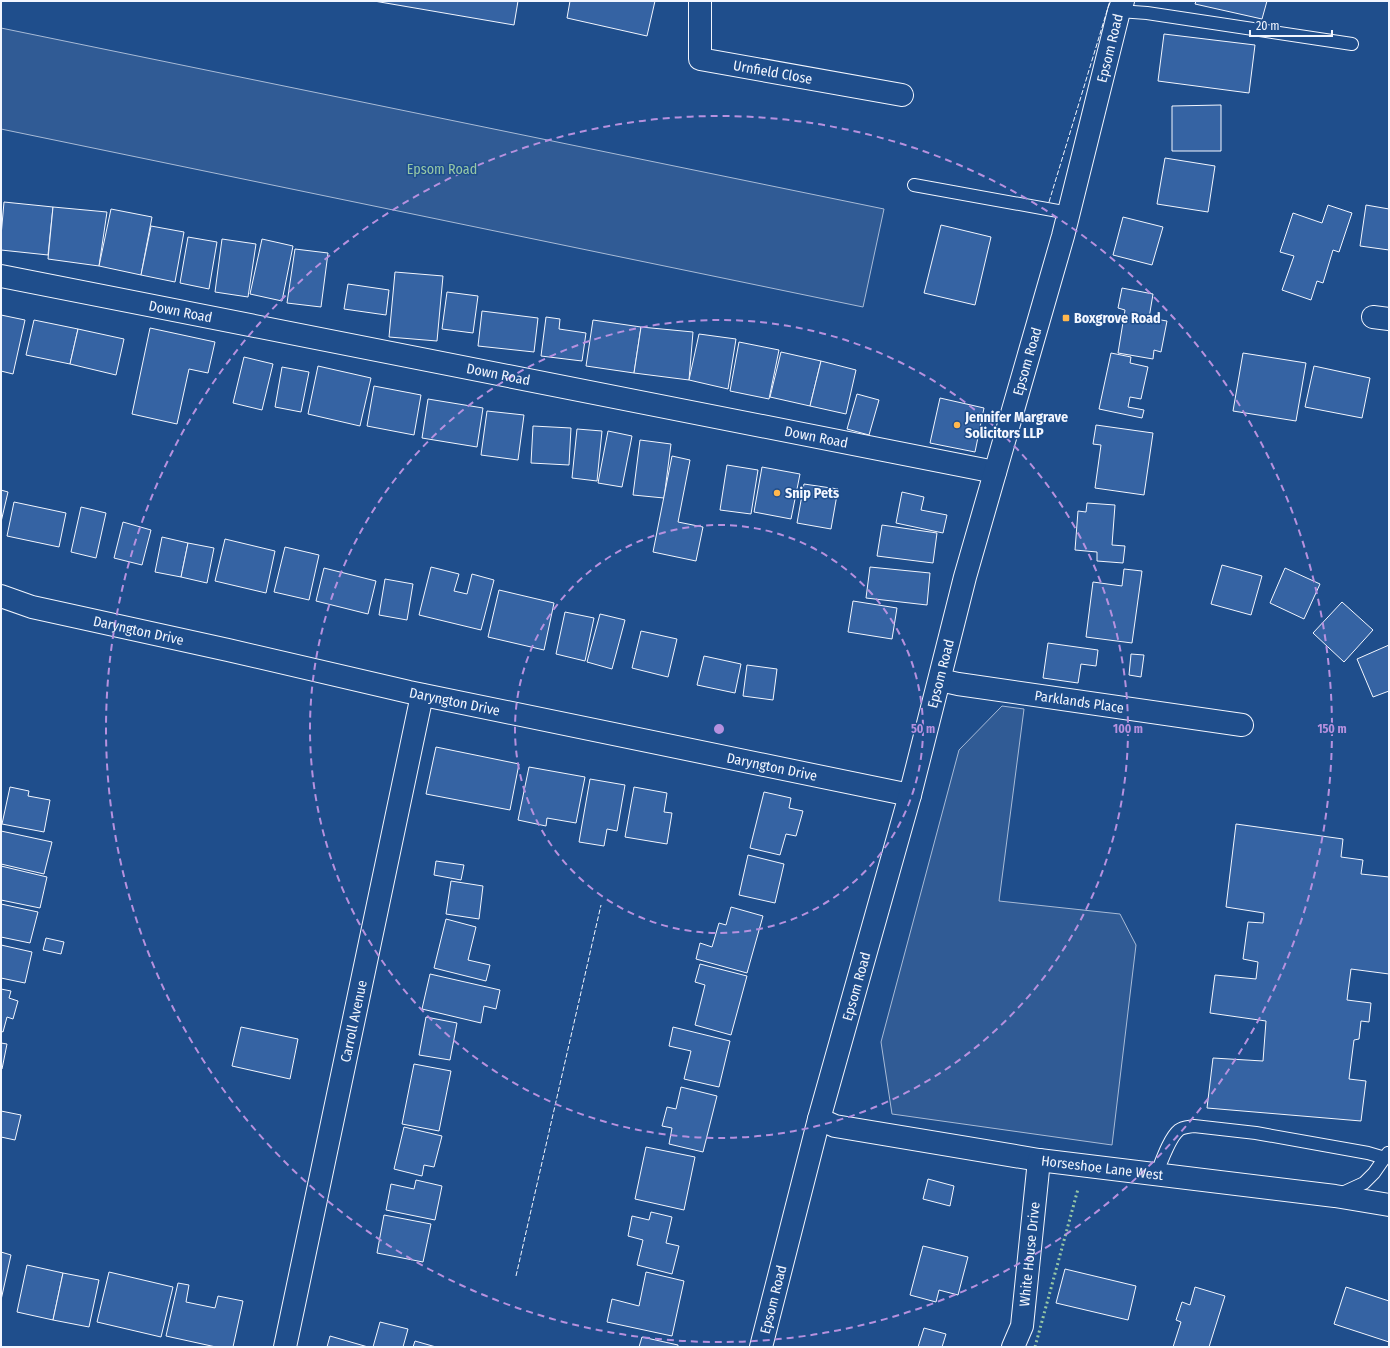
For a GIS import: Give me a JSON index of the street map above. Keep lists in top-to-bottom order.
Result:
{
  "streets": {
    "street": [
      "Epsom Road",
      "Urnfield Close",
      "Down Road",
      "Daryngton Drive",
      "Parklands Place",
      "Carroll Avenue",
      "Horseshoe Lane West",
      "White House Drive"
    ]
  },
  "crossings": [
    ["Epsom Road", "Down Road"],
    ["Epsom Road", "Daryngton Drive"],
    ["Epsom Road", "Parklands Place"],
    ["Epsom Road", "Horseshoe Lane West"],
    ["Daryngton Drive", "Carroll Avenue"],
    ["Horseshoe Lane West", "White House Drive"]
  ],
  "parks": ["Epsom Road"],
  "places": {
    "transit": ["Boxgrove Road"],
    "other": ["Jennifer Margrave Solicitors LLP", "Snip Pets"]
  },
  "scale_bar": "20 m",
  "rings": ["50 m", "100 m", "150 m"]
}
